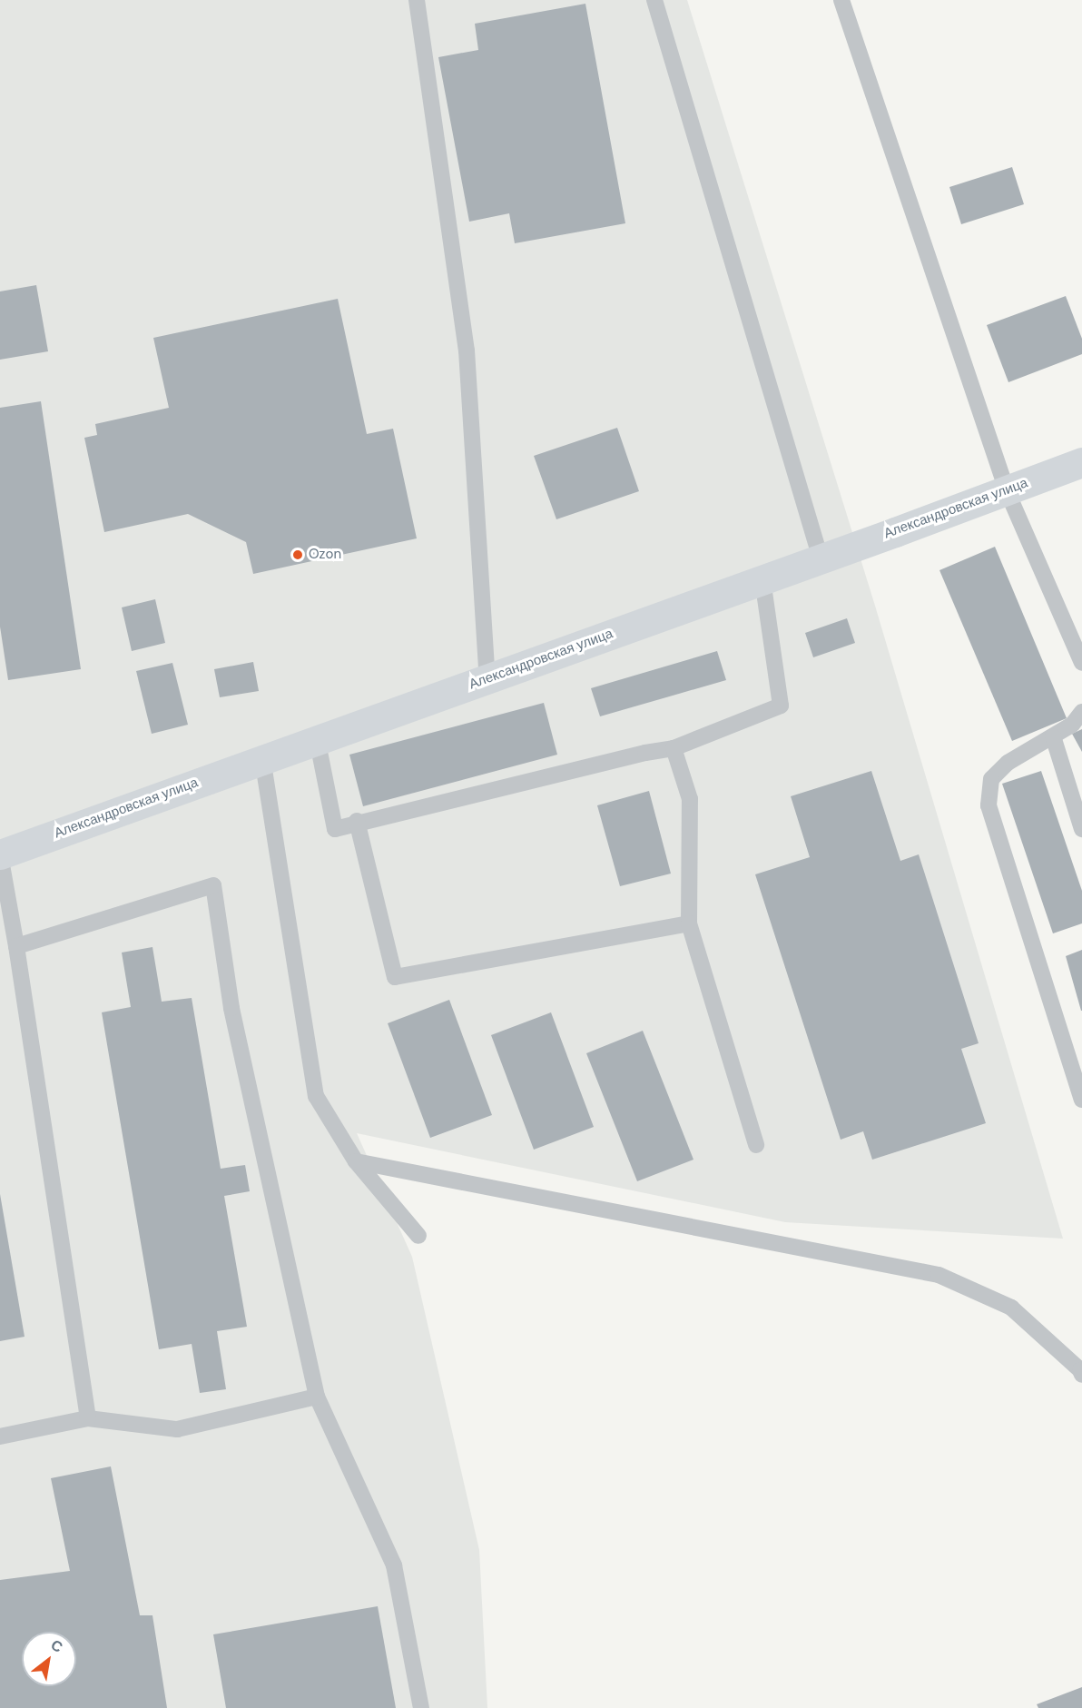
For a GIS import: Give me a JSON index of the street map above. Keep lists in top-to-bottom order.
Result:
{
  "streets": {
    "street": ["Александровская улица"]
  },
  "places": ["Ozon"],
  "north": "top right"
}
